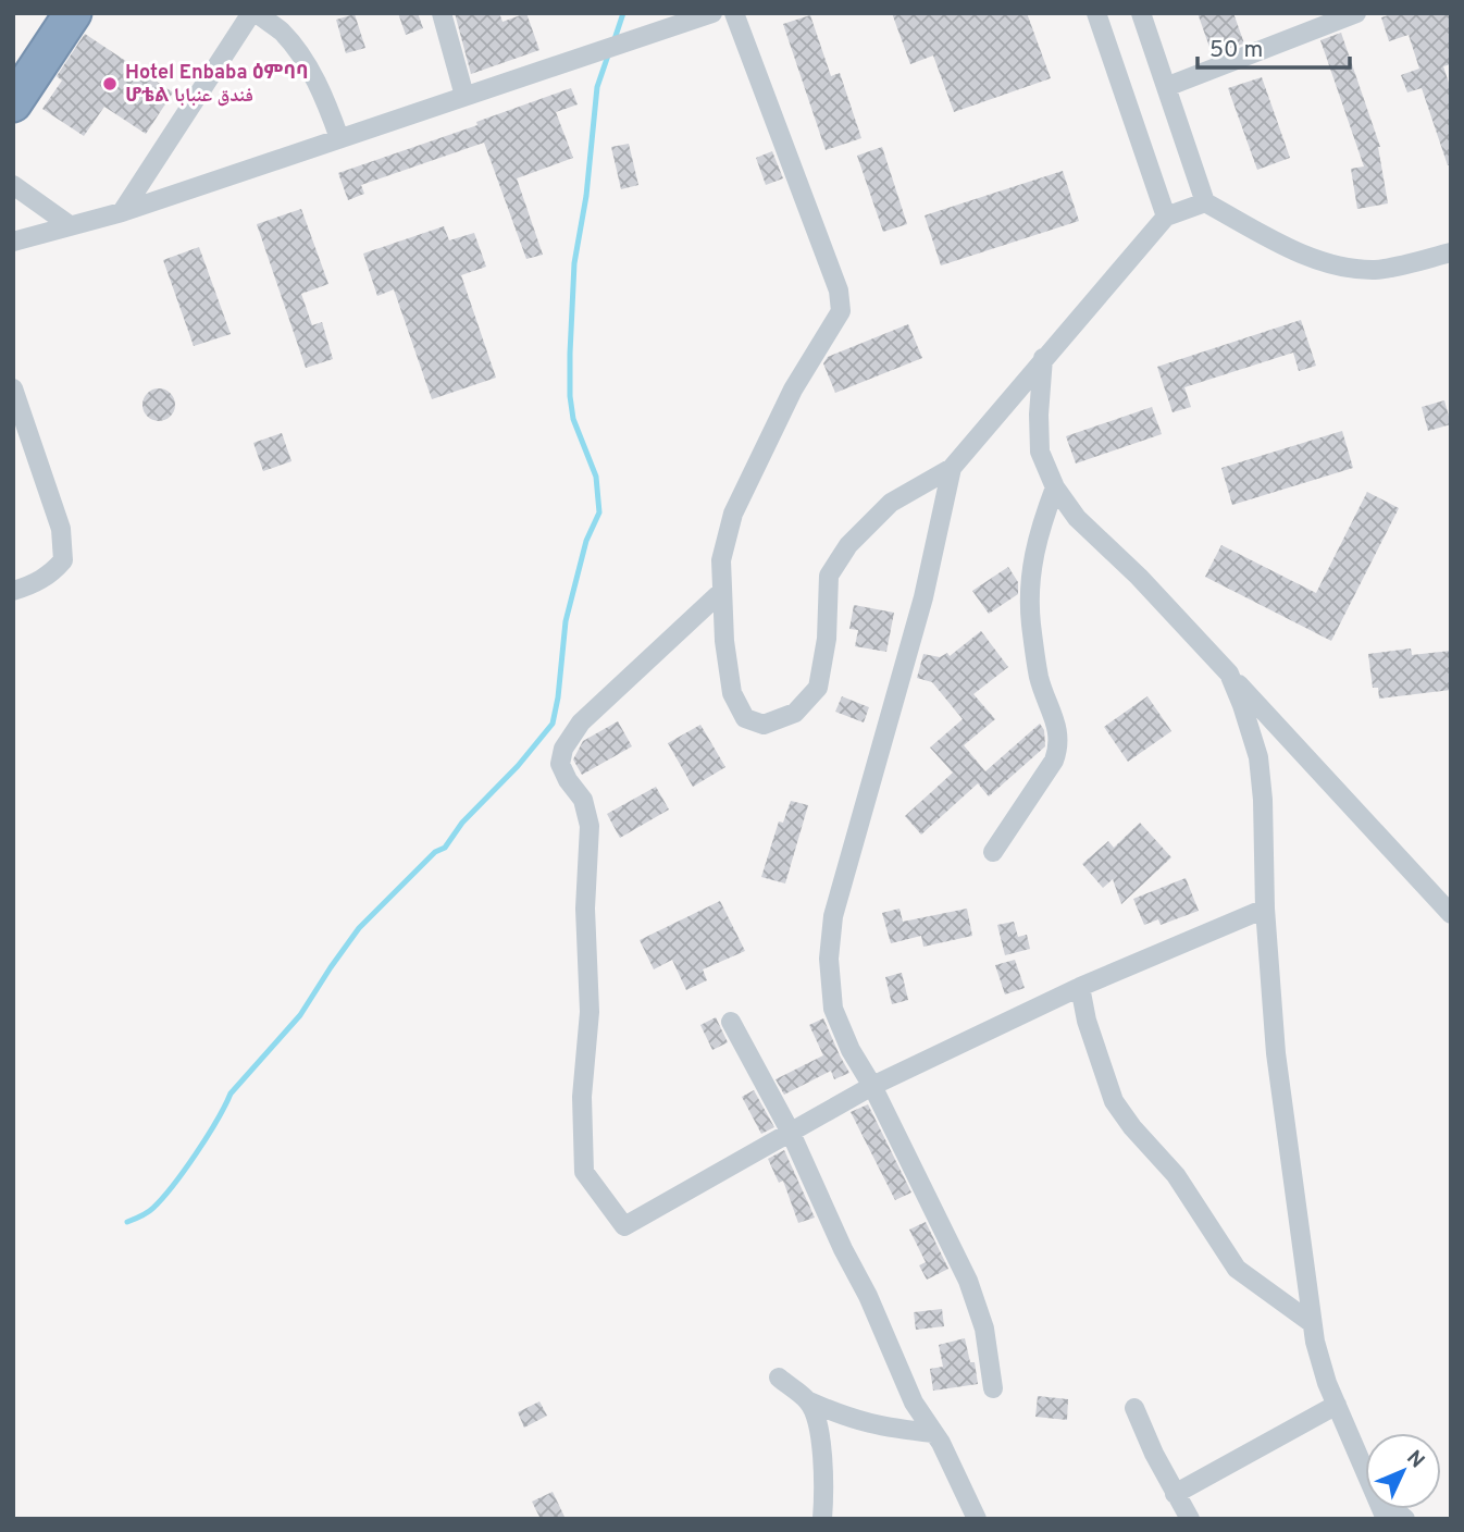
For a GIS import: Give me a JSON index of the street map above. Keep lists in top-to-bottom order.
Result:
{
  "places": ["Hotel Enbaba ዕምባባ ሆቴል فندق عنبابا"],
  "scale_bar": "50 m",
  "north": "top right"
}
